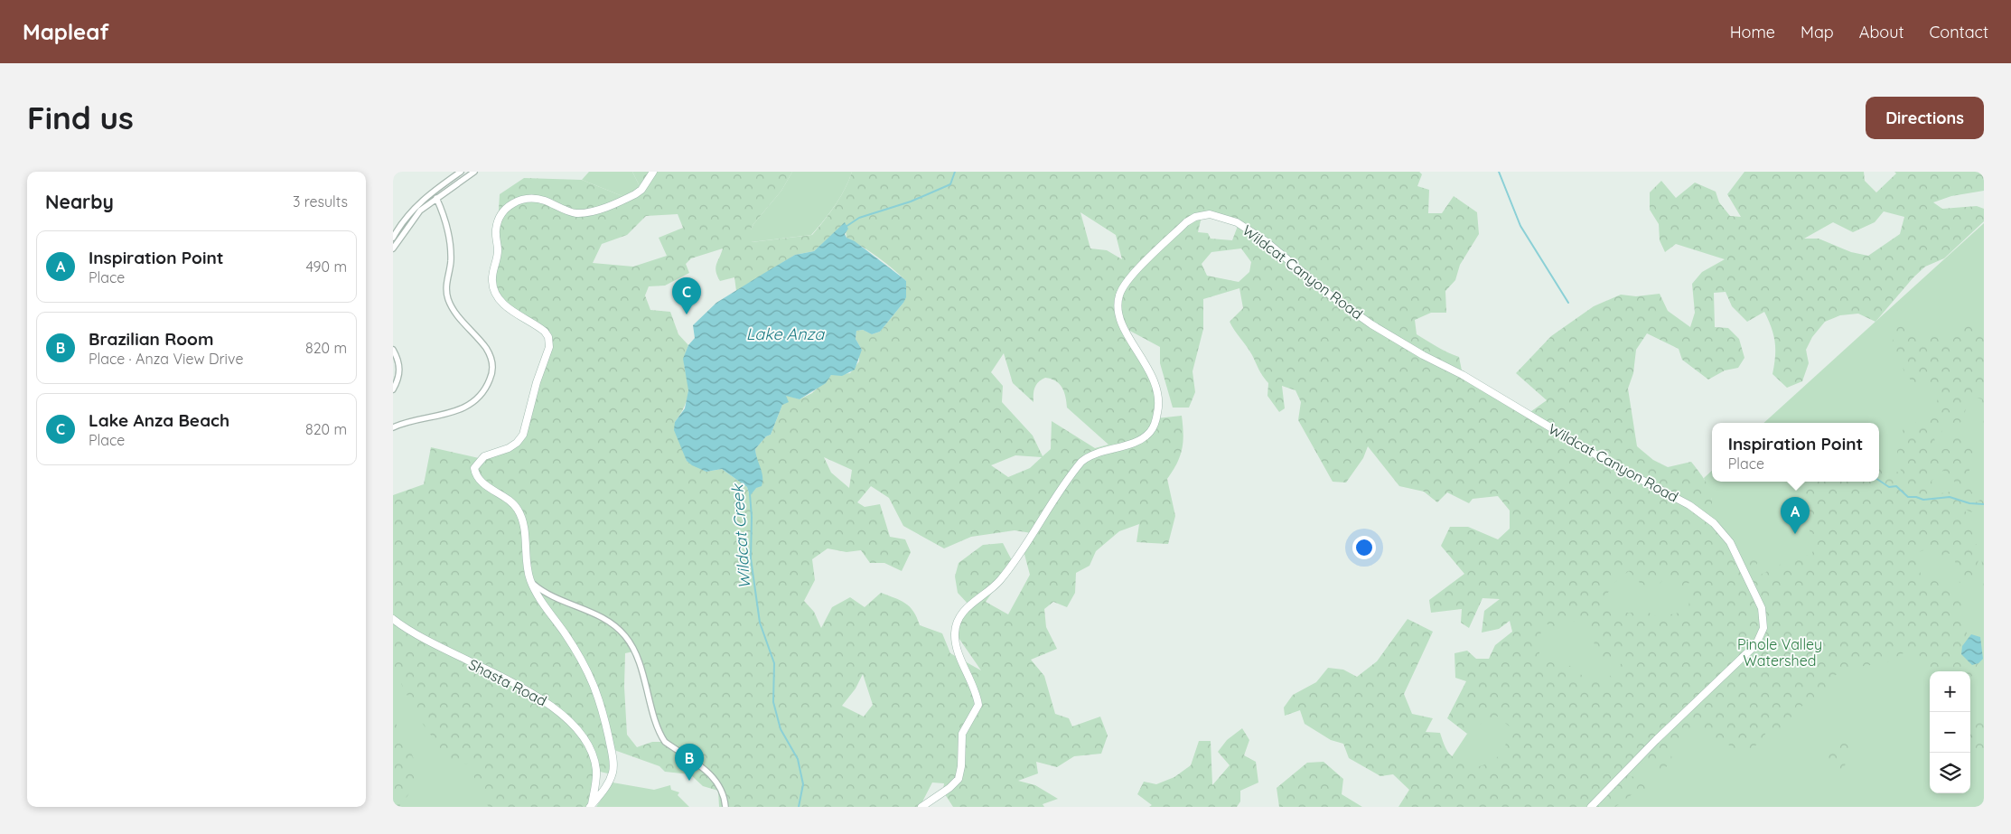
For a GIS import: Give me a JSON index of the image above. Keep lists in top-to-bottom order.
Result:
{
  "streets": {
    "street": ["Wildcat Canyon Road", "Shasta Road"]
  },
  "water": ["Lake Anza", "Wildcat Creek"],
  "parks": ["Pinole Valley Watershed"],
  "page": {
    "header": "Mapleaf",
    "nav": [
      "Home",
      "Map",
      "About",
      "Contact"
    ],
    "buttons": "Directions",
    "title": "Find us",
    "heading": ["Nearby", "3 results"],
    "list": [
      {
        "mark": "A",
        "name": "Inspiration Point",
        "note": "Place",
        "value": "490 m"
      },
      {
        "mark": "B",
        "name": "Brazilian Room",
        "note": "Place · Anza View Drive",
        "value": "820 m"
      },
      {
        "mark": "C",
        "name": "Lake Anza Beach",
        "note": "Place",
        "value": "820 m"
      }
    ],
    "pins": ["C", "A", "B"],
    "popup": ["Inspiration Point", "Place"],
    "map_buttons": ["+", "−"]
  }
}
